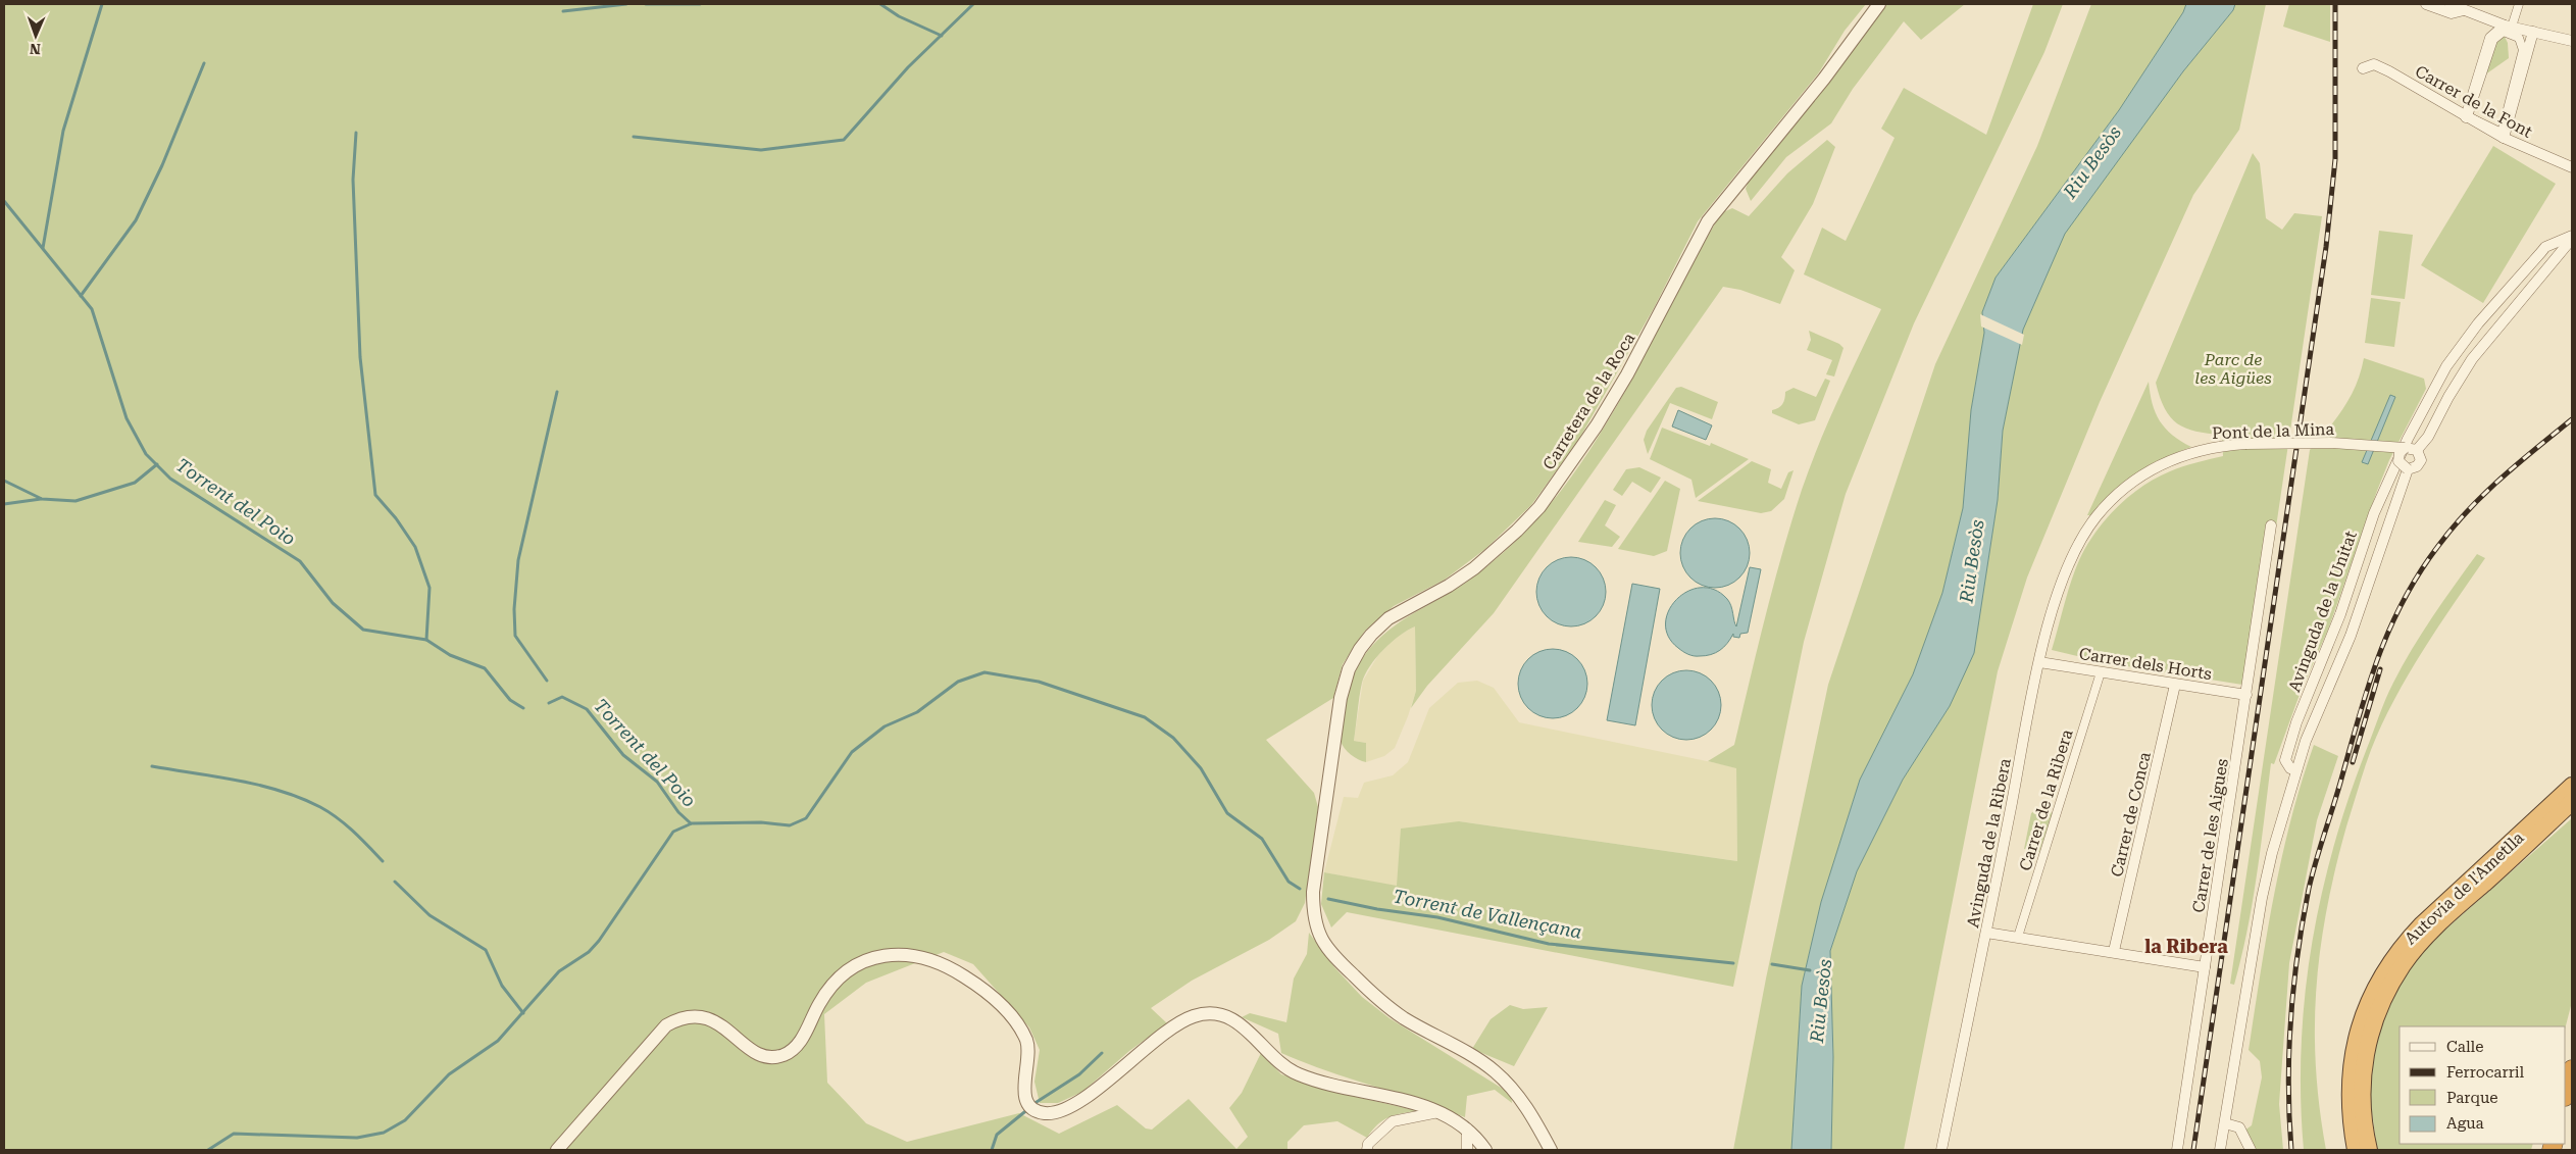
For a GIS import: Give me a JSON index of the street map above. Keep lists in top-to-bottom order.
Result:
{
  "streets": {
    "highway": ["Autovia de l'Ametlla"],
    "street": [
      "Carrer de la Font",
      "Carretera de la Roca",
      "Pont de la Mina",
      "Avinguda de la Unitat",
      "Carrer dels Horts",
      "Carrer de la Ribera",
      "Carrer de Conca",
      "Carrer de les Aigues",
      "Avinguda de la Ribera"
    ]
  },
  "crossings": [
    ["Pont de la Mina", "Avinguda de la Ribera"],
    ["Carrer dels Horts", "Carrer de la Ribera"],
    ["Carrer dels Horts", "Carrer de Conca"],
    ["Carrer dels Horts", "Carrer de les Aigues"],
    ["Carrer dels Horts", "Avinguda de la Ribera"]
  ],
  "districts": ["la Ribera"],
  "water": ["Riu Besòs", "Torrent del Poio", "Torrent de Vallençana"],
  "parks": ["Parc de les Aigües"],
  "legend": [
    "Calle",
    "Ferrocarril",
    "Parque",
    "Agua"
  ],
  "north": "bottom"
}
